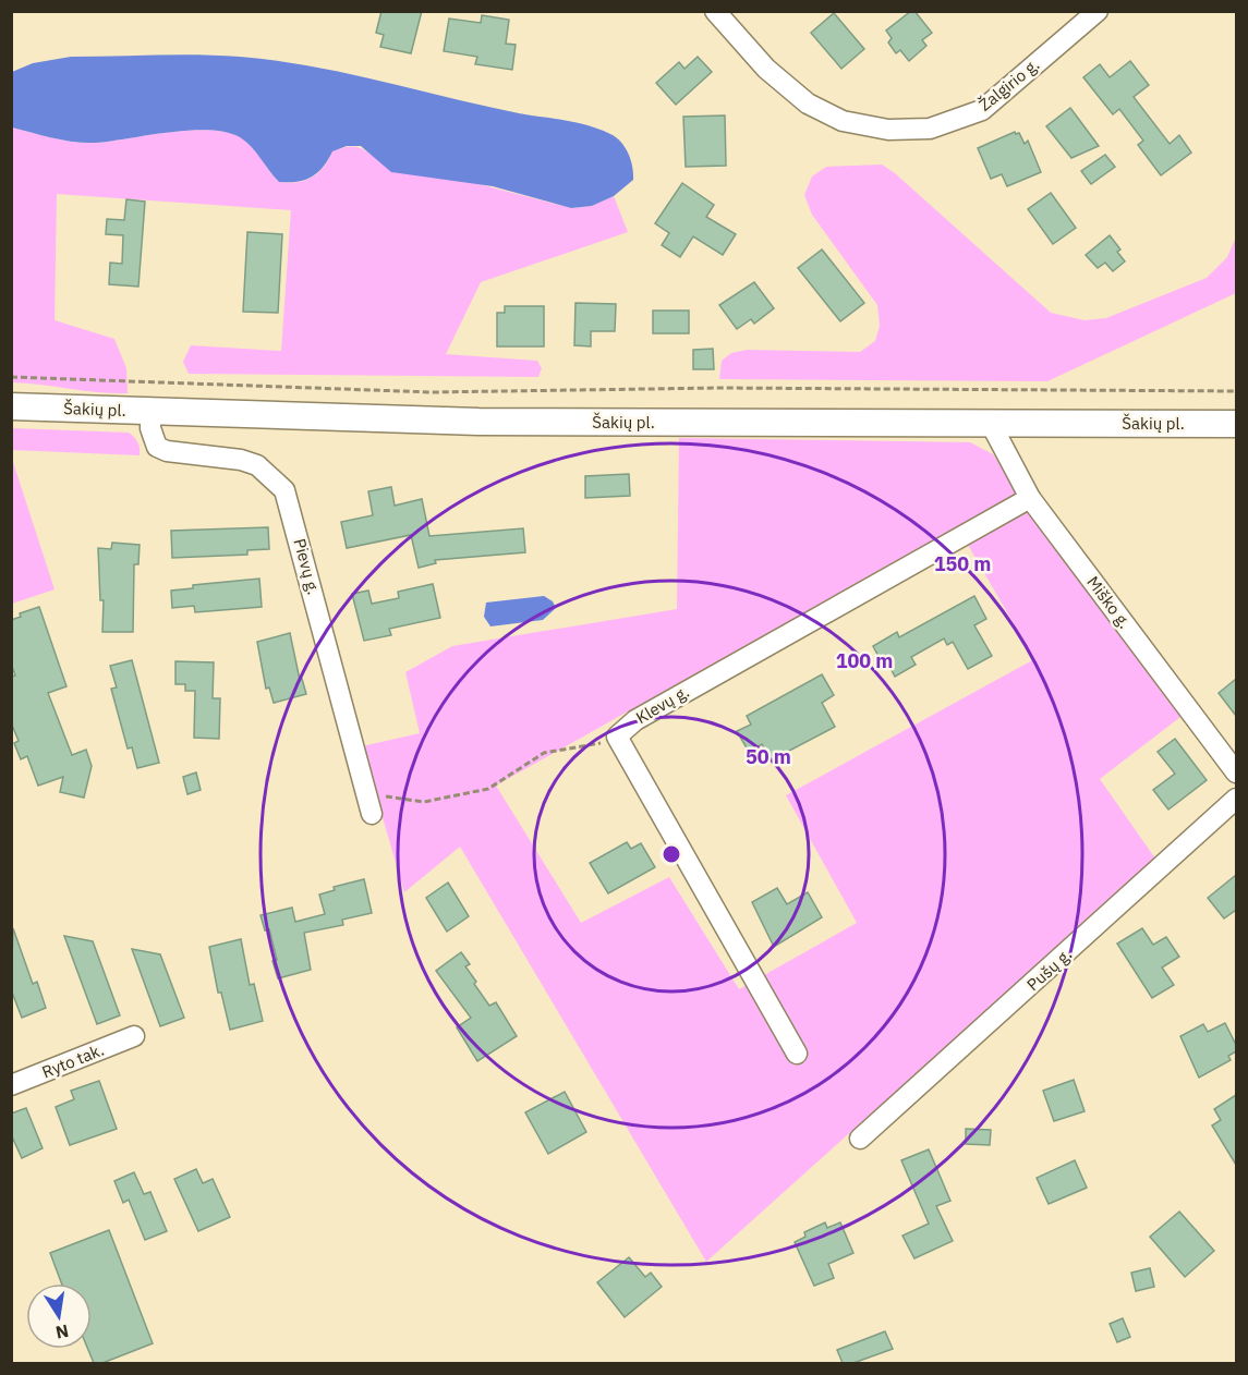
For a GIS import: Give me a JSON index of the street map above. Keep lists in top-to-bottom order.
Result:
{
  "streets": {
    "main road": ["Šakių pl."],
    "street": [
      "Žalgirio g.",
      "Pievų g.",
      "Miško g.",
      "Klevų g.",
      "Pušų g.",
      "Ryto tak."
    ]
  },
  "crossings": [
    ["Šakių pl.", "Pievų g."],
    ["Šakių pl.", "Miško g."],
    ["Miško g.", "Klevų g."]
  ],
  "north": "bottom",
  "rings": ["150 m", "100 m", "50 m"]
}
